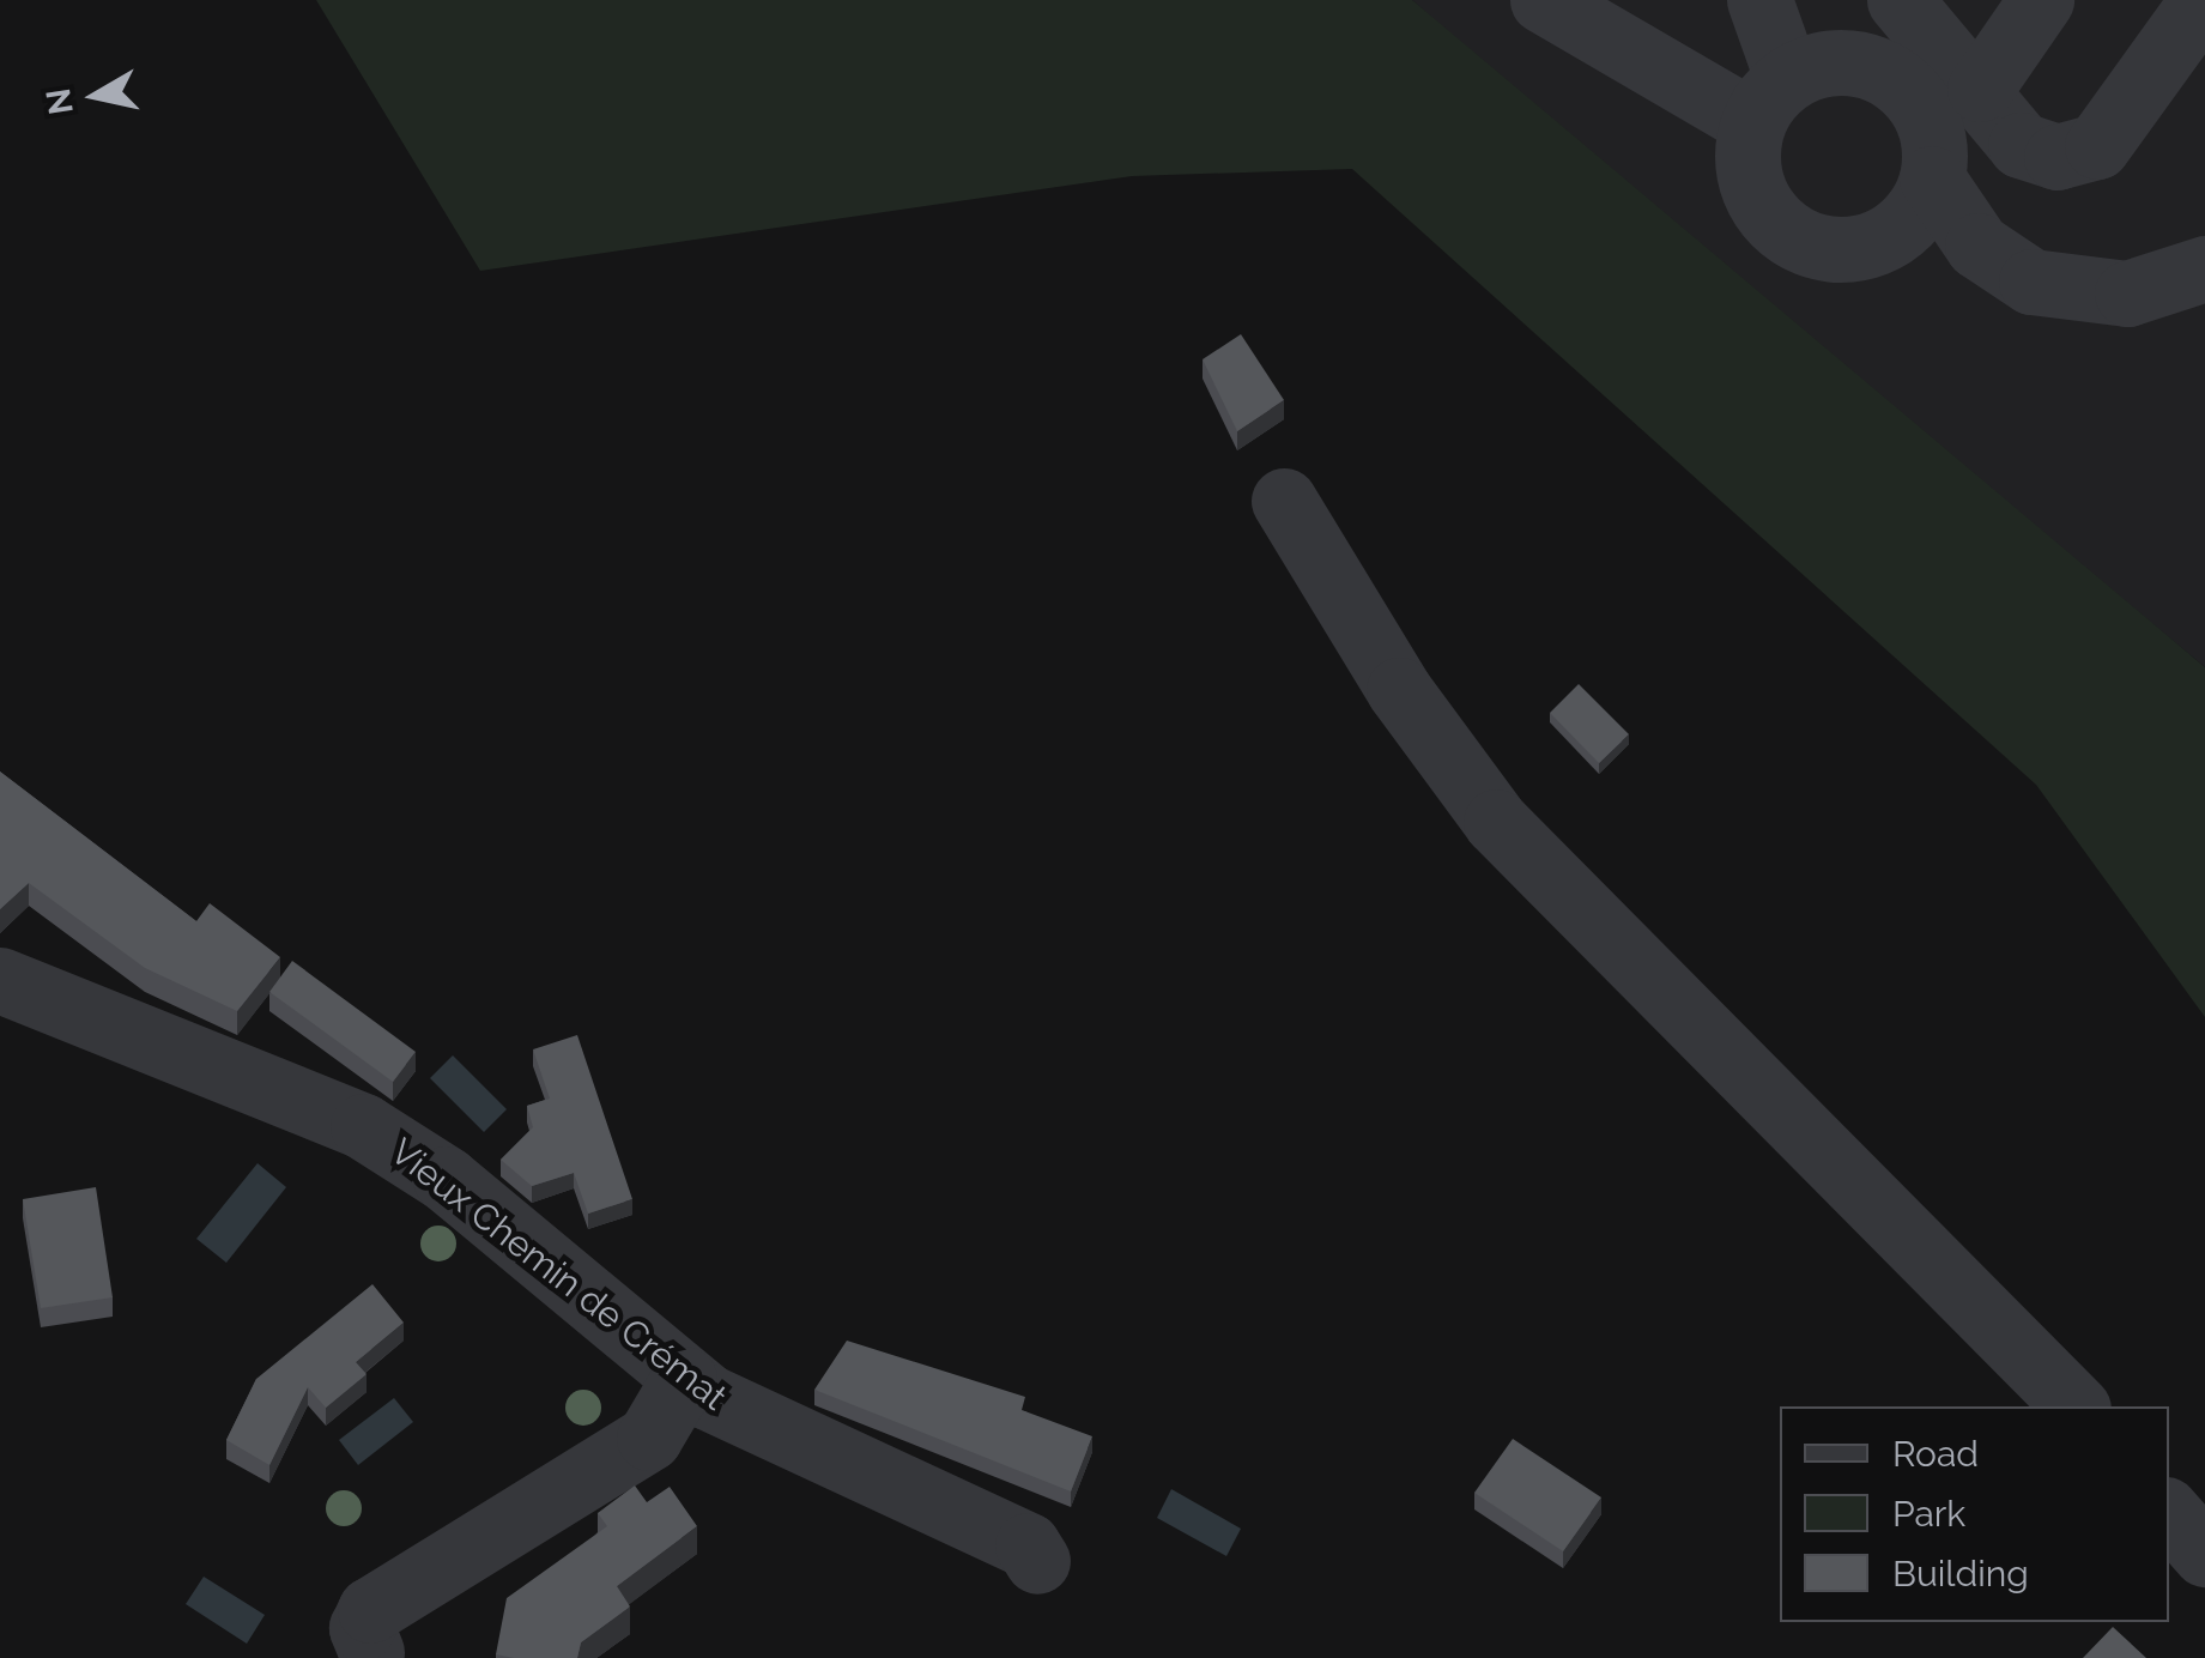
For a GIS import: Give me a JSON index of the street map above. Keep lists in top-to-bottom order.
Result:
{
  "streets": {
    "street": ["Vieux Chemin de Crémat"]
  },
  "legend": ["Road", "Park", "Building"],
  "north": "left"
}
